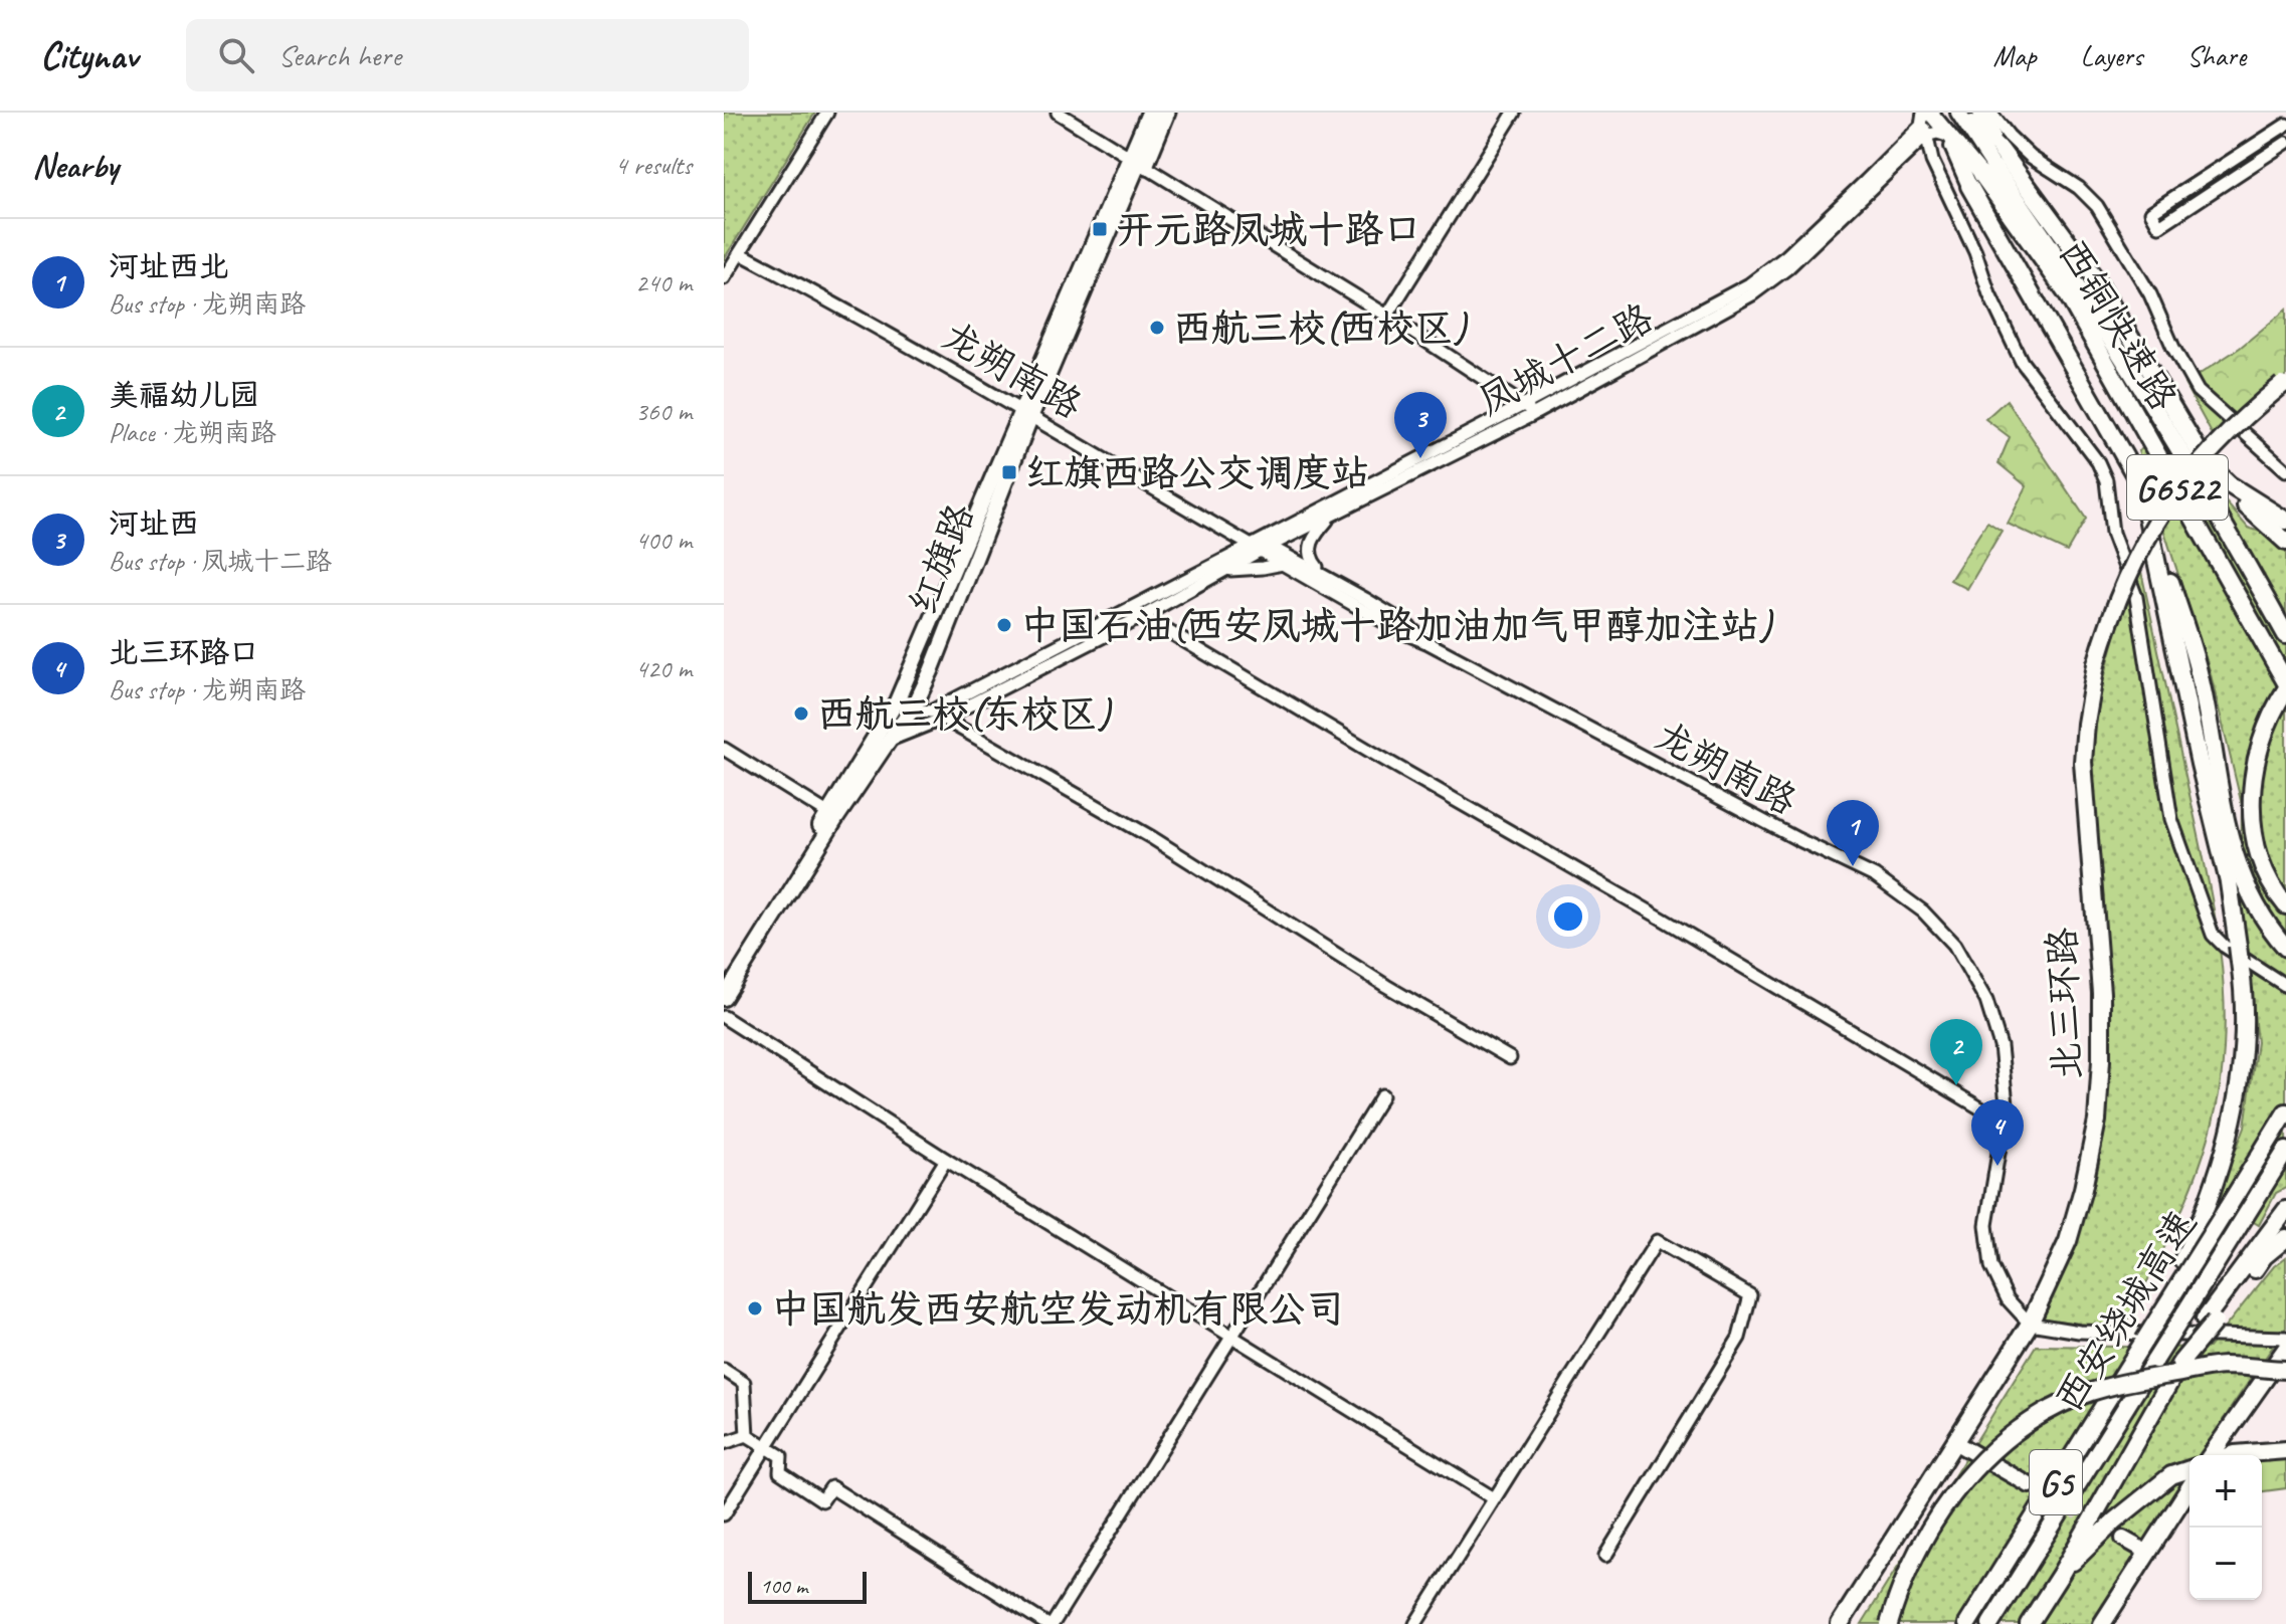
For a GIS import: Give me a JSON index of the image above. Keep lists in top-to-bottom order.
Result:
{
  "streets": {
    "highway": [
      "西铜快速路",
      "G6522",
      "北三环路",
      "西安绕城高速",
      "G5"
    ],
    "main road": ["红旗路"],
    "street": ["凤城十二路", "龙朔南路"]
  },
  "crossings": [
    ["凤城十二路", "龙朔南路"],
    ["凤城十二路", "红旗路"],
    ["龙朔南路", "红旗路"],
    ["龙朔南路", "北三环路"]
  ],
  "places": {
    "transit": ["开元路凤城十路口", "红旗西路公交调度站"],
    "other": [
      "西航三校(西校区)",
      "中国石油(西安凤城十路加油加气甲醇加注站)",
      "西航三校(东校区)",
      "中国航发西安航空发动机有限公司"
    ]
  },
  "scale_bar": "100 m",
  "page": {
    "header": "Citynav",
    "search": "Search here",
    "nav": ["Map", "Layers", "Share"],
    "heading": ["Nearby", "4 results"],
    "list": [
      {
        "mark": "1",
        "name": "河址西北",
        "note": "Bus stop · 龙朔南路",
        "value": "240 m"
      },
      {
        "mark": "2",
        "name": "美福幼儿园",
        "note": "Place · 龙朔南路",
        "value": "360 m"
      },
      {
        "mark": "3",
        "name": "河址西",
        "note": "Bus stop · 凤城十二路",
        "value": "400 m"
      },
      {
        "mark": "4",
        "name": "北三环路口",
        "note": "Bus stop · 龙朔南路",
        "value": "420 m"
      }
    ],
    "pins": [
      "3",
      "1",
      "2",
      "4"
    ],
    "map_buttons": ["+", "−"],
    "scale": "100 m"
  }
}
